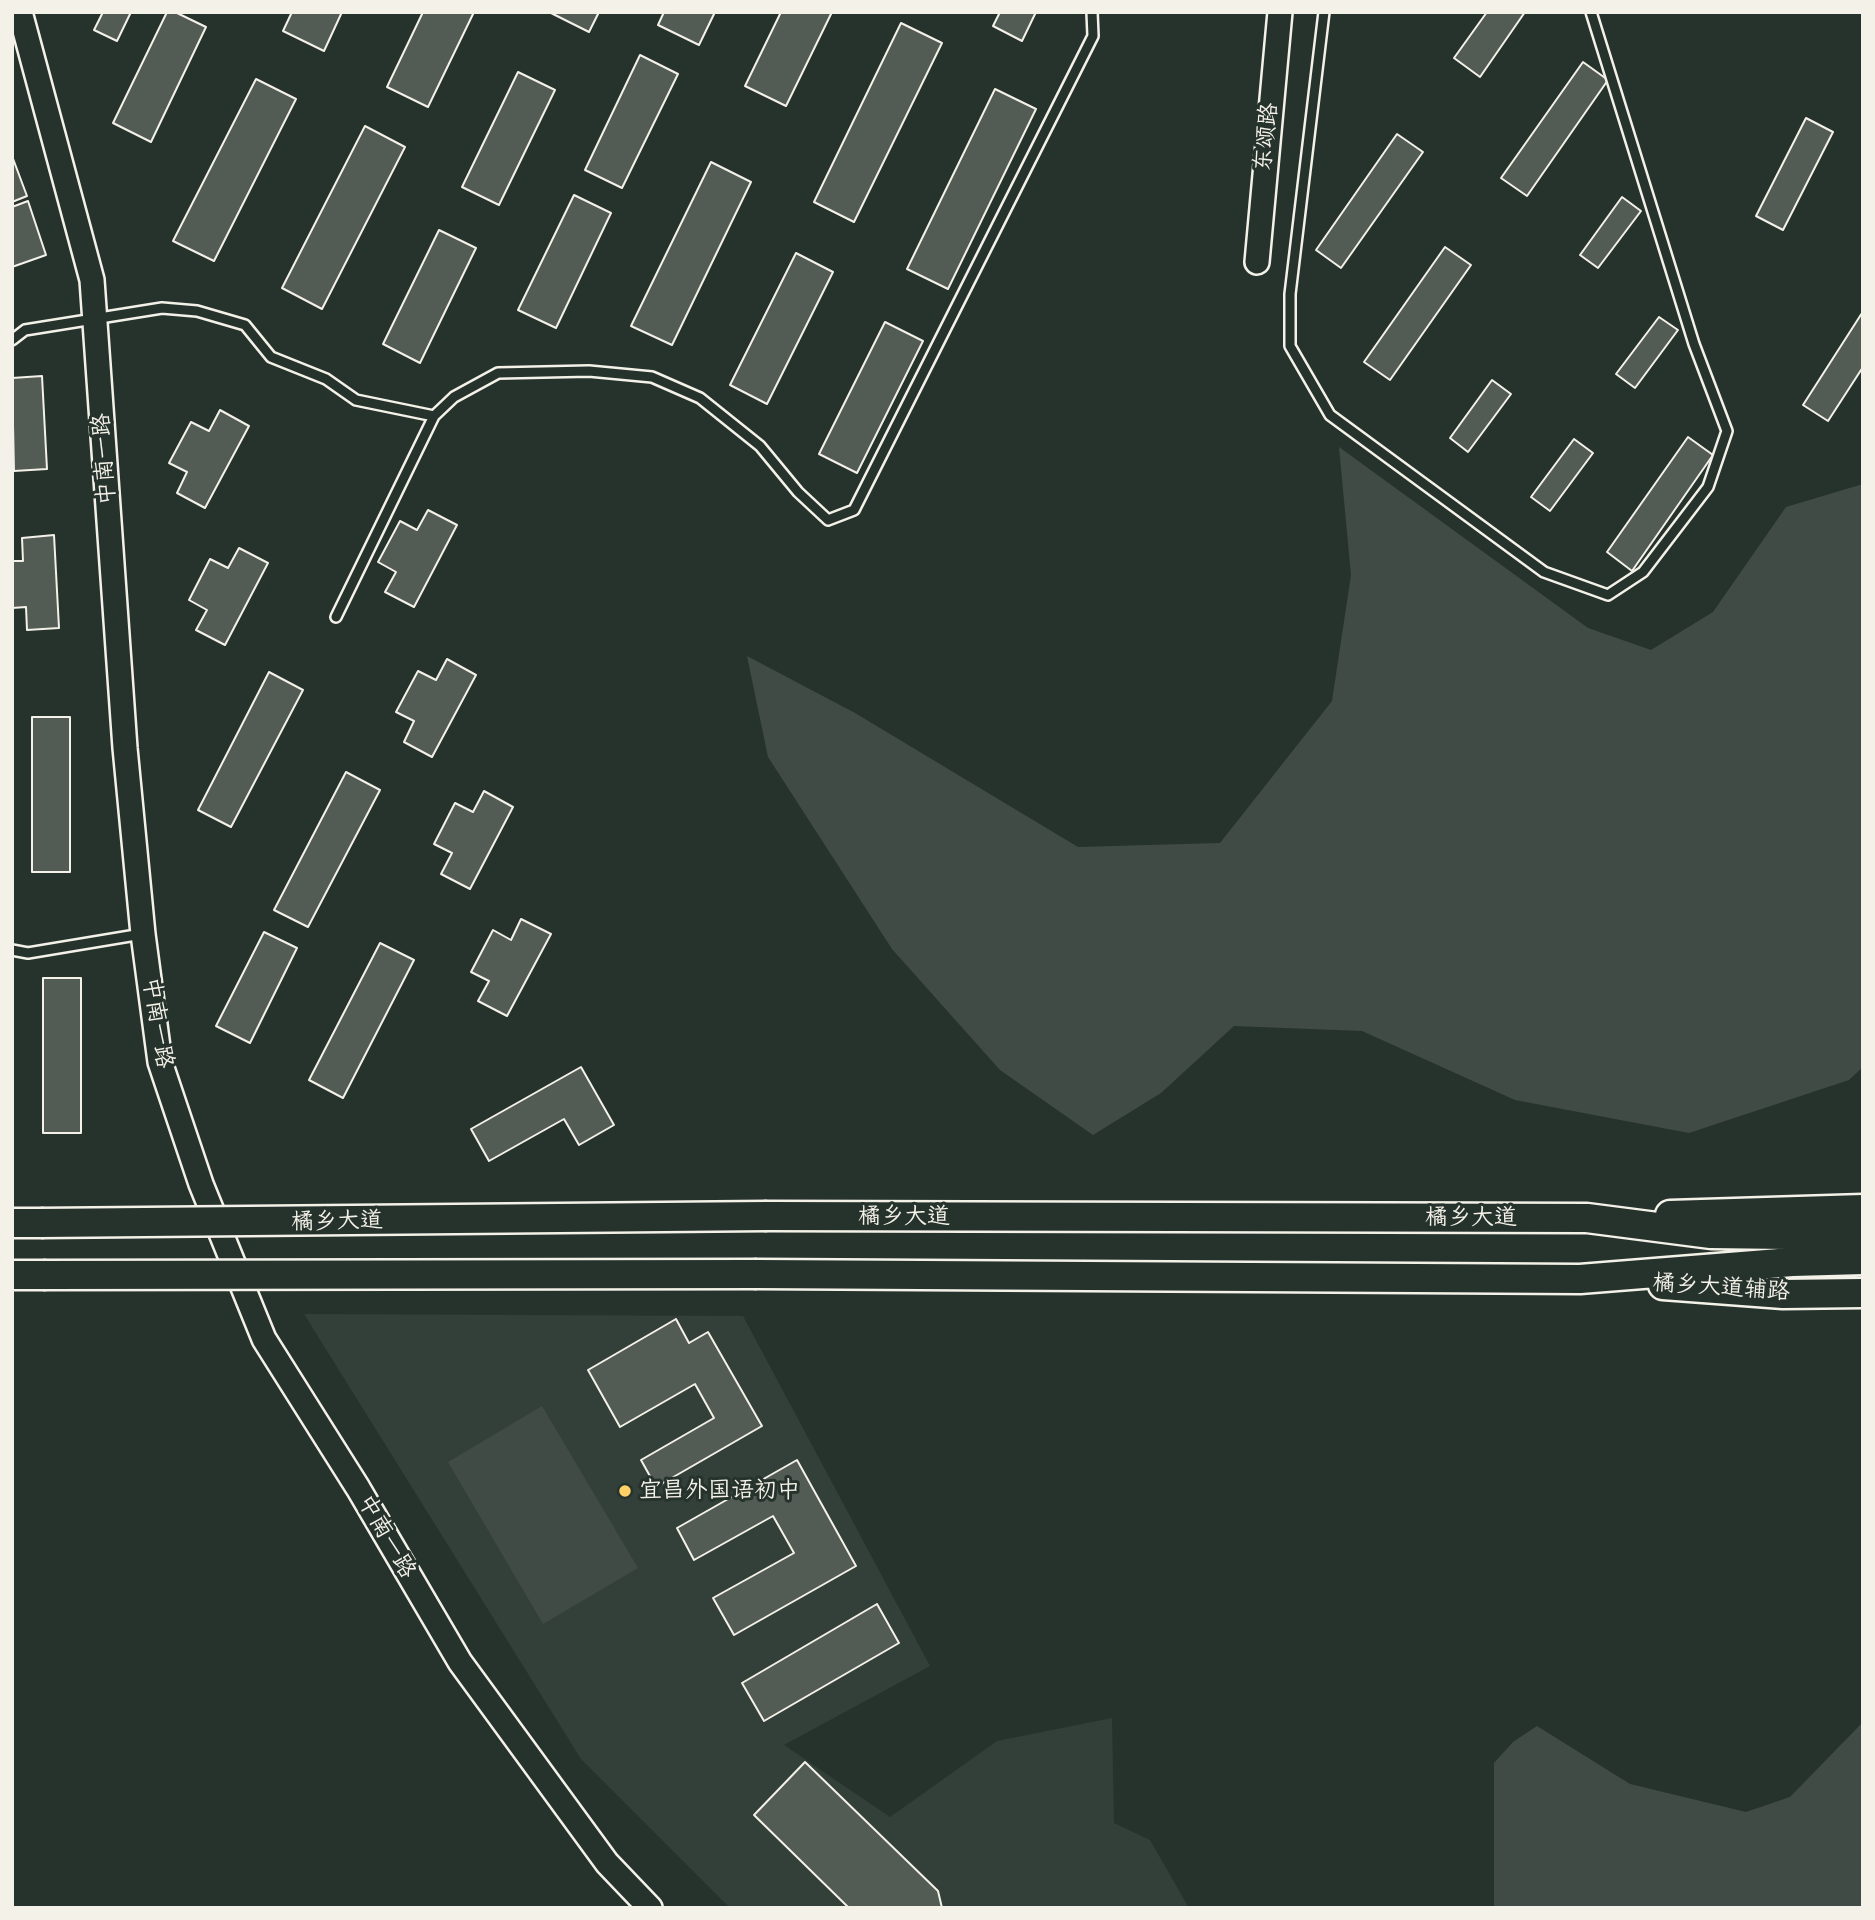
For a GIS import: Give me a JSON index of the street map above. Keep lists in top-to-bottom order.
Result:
{
  "streets": {
    "main road": ["橘乡大道", "橘乡大道辅路"],
    "street": ["东颂路", "中南一路"]
  },
  "places": ["宜昌外国语初中"]
}
